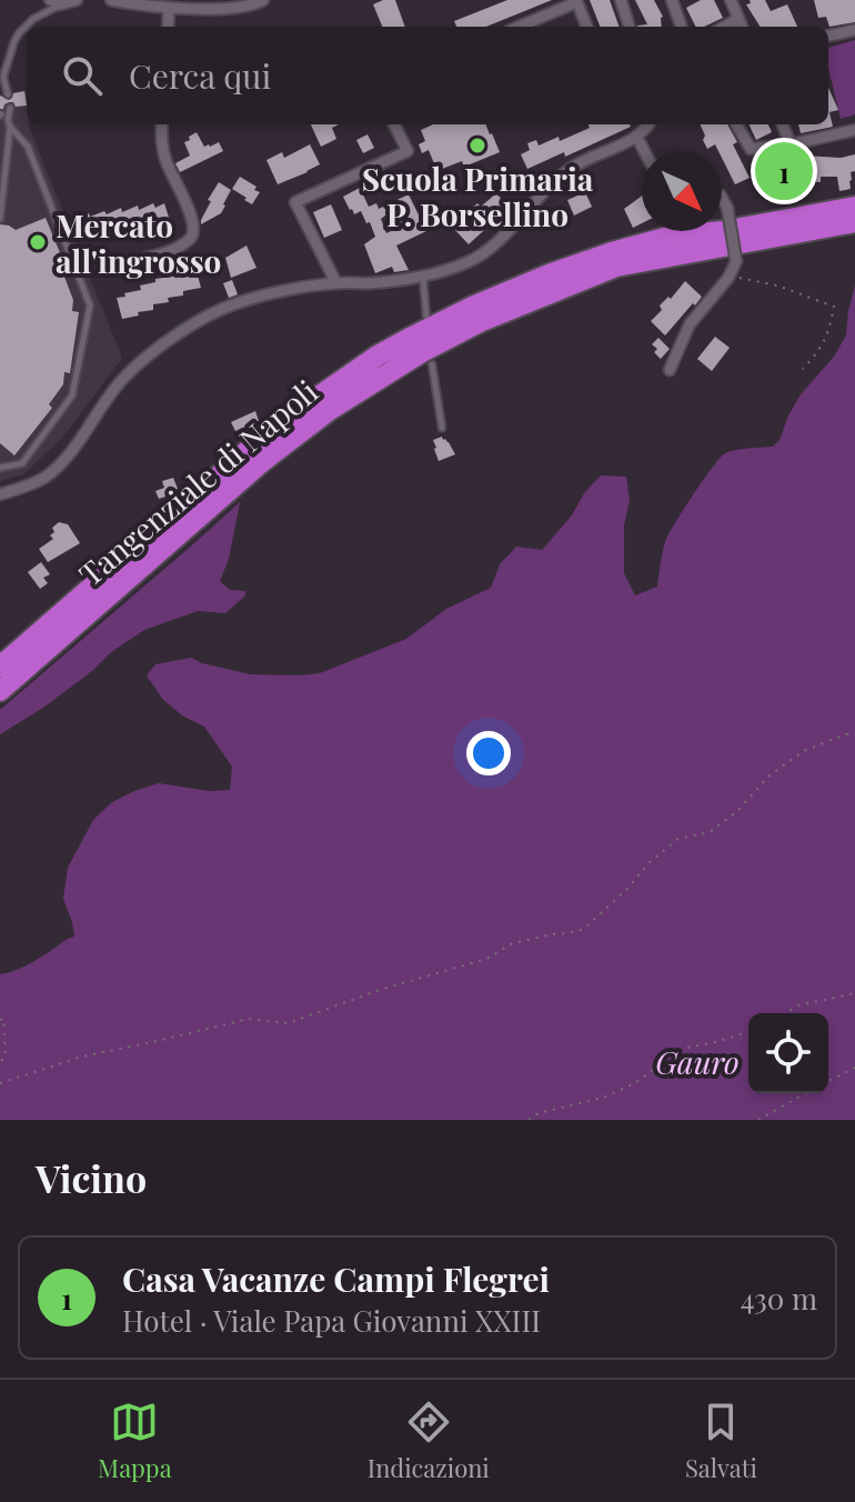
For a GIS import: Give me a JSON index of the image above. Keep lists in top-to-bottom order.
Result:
{
  "streets": {
    "highway": ["Tangenziale di Napoli"]
  },
  "parks": ["Gauro"],
  "places": ["Scuola Primaria P. Borsellino", "Mercato all'ingrosso"],
  "north": "bottom right",
  "page": {
    "search": "Cerca qui",
    "pins": "1",
    "heading": "Vicino",
    "list": [
      {
        "mark": "1",
        "name": "Casa Vacanze Campi Flegrei",
        "note": "Hotel · Viale Papa Giovanni XXIII",
        "value": "430 m"
      }
    ],
    "nav": ["Mappa", "Indicazioni", "Salvati"]
  }
}
